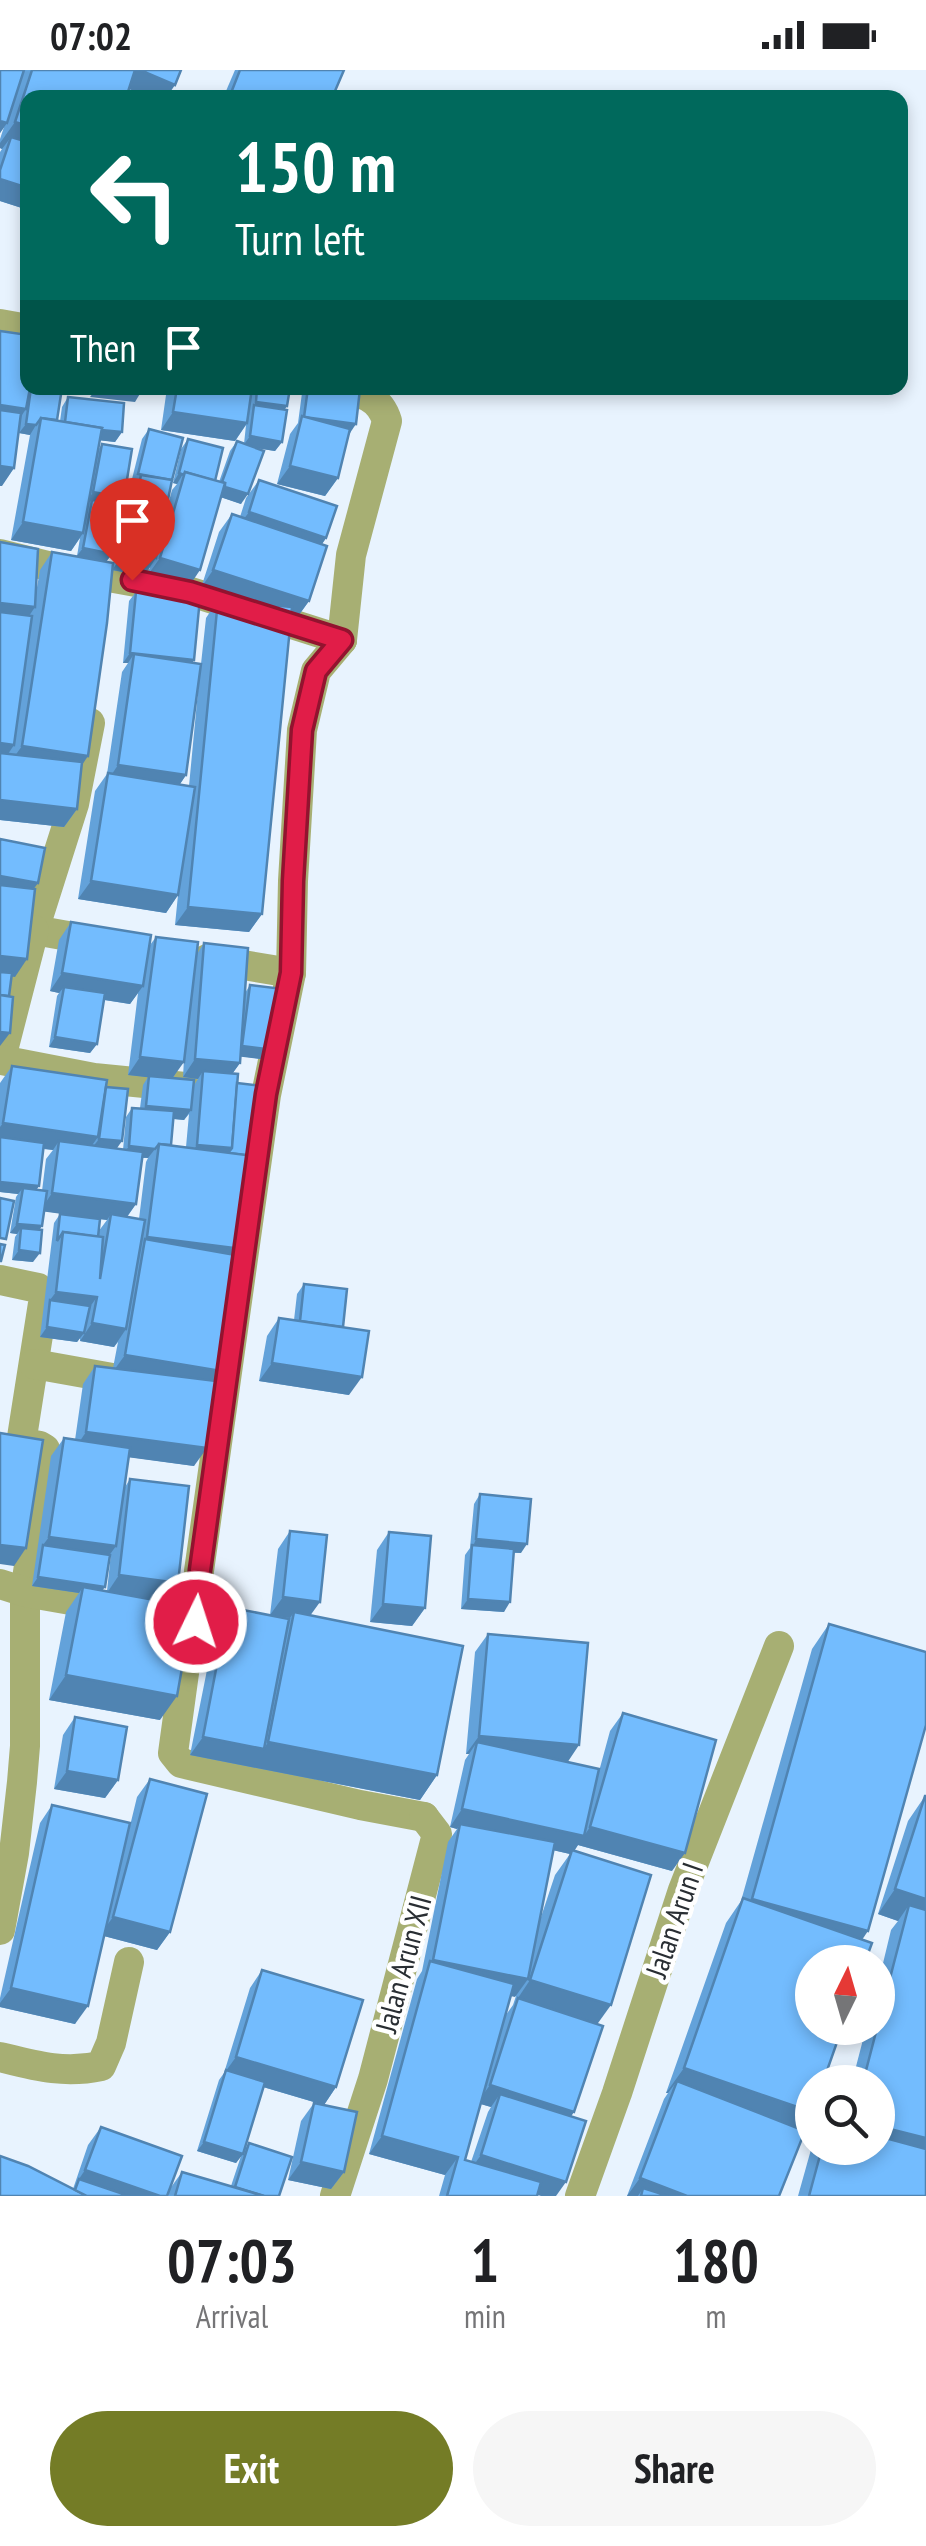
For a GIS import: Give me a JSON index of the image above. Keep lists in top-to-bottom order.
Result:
{
  "streets": {
    "street": ["Jalan Arun I", "Jalan Arun XII"]
  },
  "north": "top",
  "page": {
    "status": "07:02",
    "turn": ["150 m", "Turn left"],
    "then": "Then",
    "eta": [
      "07:03",
      "Arrival",
      "1",
      "min",
      "180",
      "m"
    ],
    "buttons": ["Exit", "Share"]
  }
}
